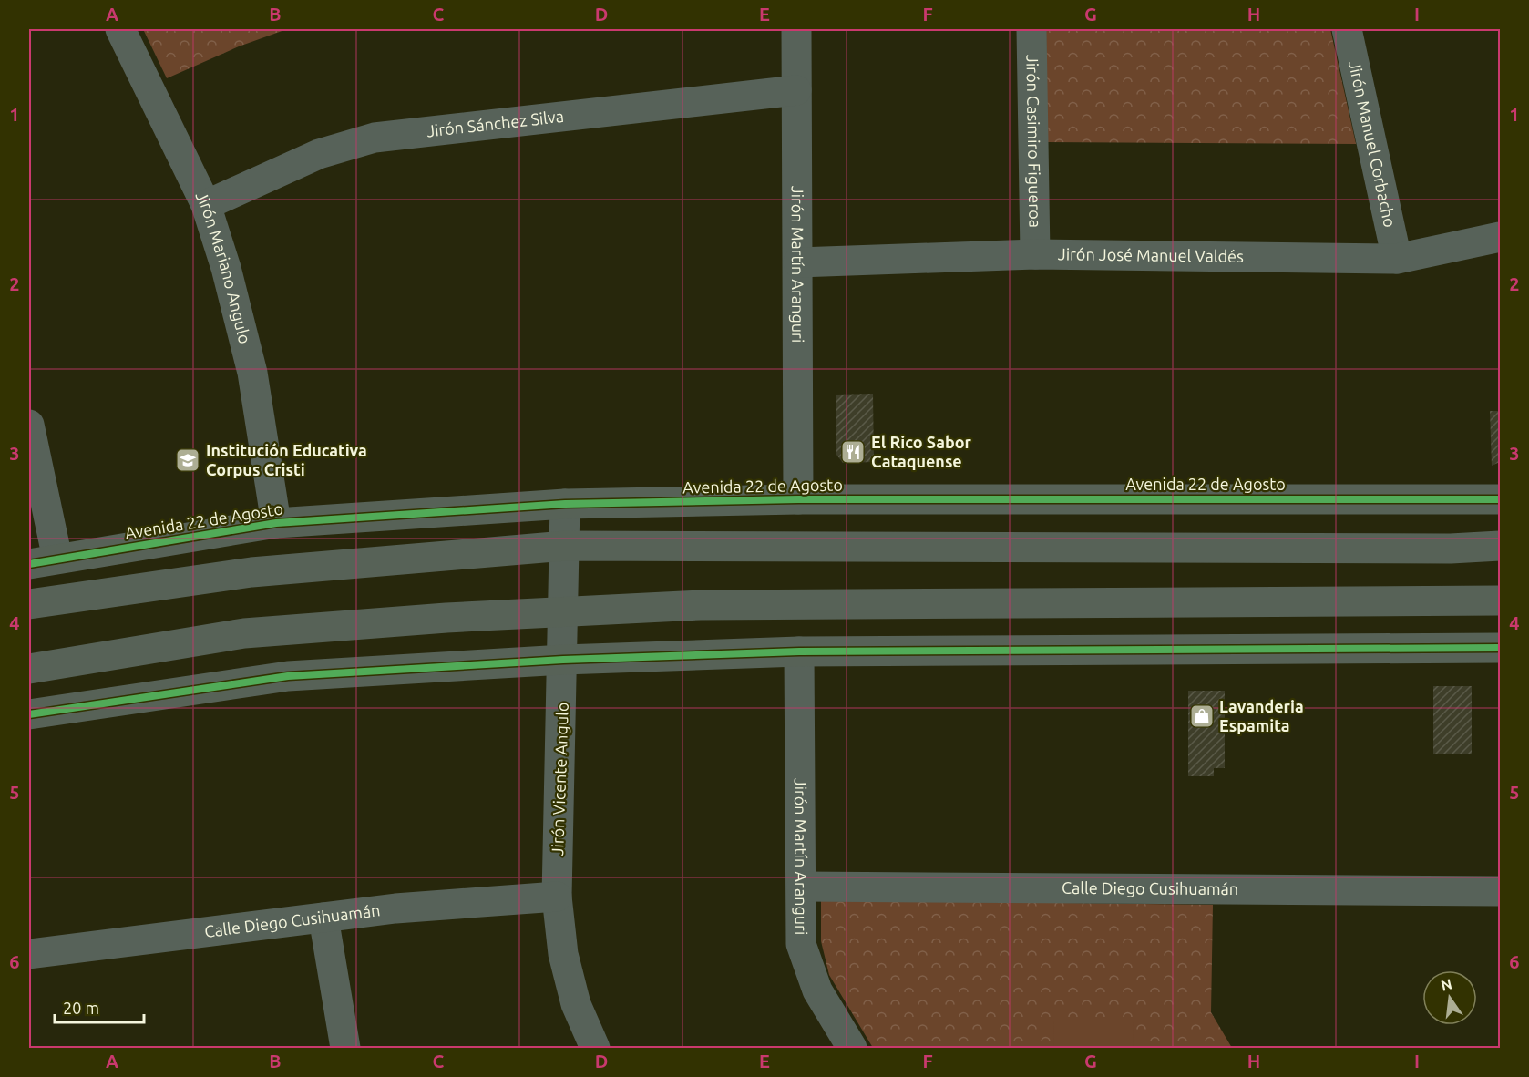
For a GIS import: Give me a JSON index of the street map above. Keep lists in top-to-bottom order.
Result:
{
  "streets": {
    "main road": ["Avenida 22 de Agosto"],
    "street": [
      "Jirón Sánchez Silva",
      "Jirón Casimiro Figueroa",
      "Jirón Manuel Corbacho",
      "Jirón José Manuel Valdés",
      "Jirón Martín Aranguri",
      "Jirón Mariano Angulo",
      "Jirón Vicente Angulo",
      "Calle Diego Cusihuamán"
    ]
  },
  "crossings": [
    ["Jirón Sánchez Silva", "Jirón Martín Aranguri"],
    ["Jirón Sánchez Silva", "Jirón Mariano Angulo"],
    ["Jirón Casimiro Figueroa", "Jirón José Manuel Valdés"],
    ["Jirón Manuel Corbacho", "Jirón José Manuel Valdés"],
    ["Jirón José Manuel Valdés", "Jirón Martín Aranguri"],
    ["Jirón Martín Aranguri", "Avenida 22 de Agosto"],
    ["Jirón Martín Aranguri", "Calle Diego Cusihuamán"],
    ["Jirón Mariano Angulo", "Avenida 22 de Agosto"],
    ["Avenida 22 de Agosto", "Jirón Vicente Angulo"],
    ["Jirón Vicente Angulo", "Calle Diego Cusihuamán"]
  ],
  "places": {
    "restaurant": ["El Rico Sabor Cataquense"],
    "school or university": ["Institución Educativa Corpus Cristi"],
    "shop": ["Lavanderia Espamita"]
  },
  "scale_bar": "20 m",
  "north": "top",
  "grid": {
    "columns": [
      "A",
      "B",
      "C",
      "D",
      "E",
      "F",
      "G",
      "H",
      "I"
    ],
    "rows": [
      "1",
      "2",
      "3",
      "4",
      "5",
      "6"
    ]
  }
}
